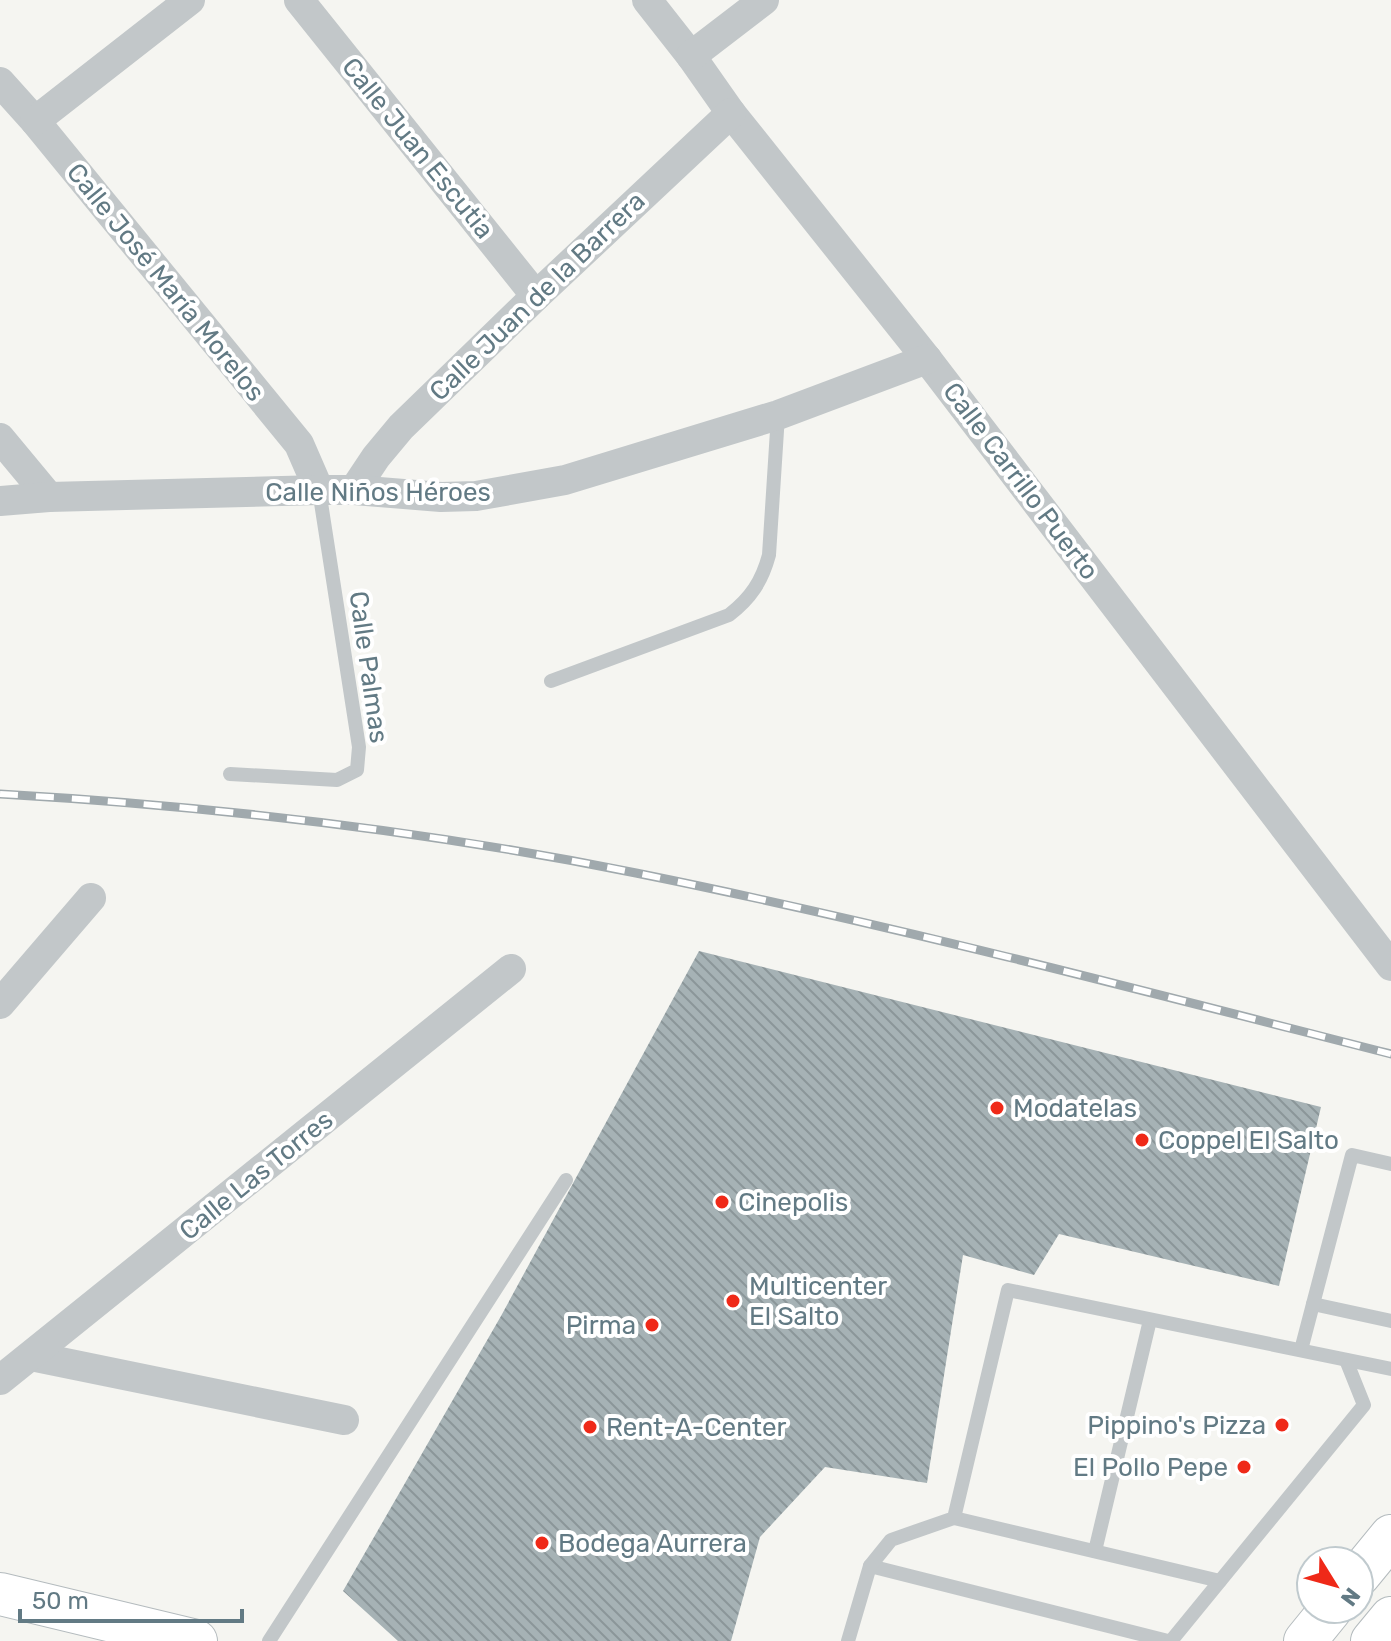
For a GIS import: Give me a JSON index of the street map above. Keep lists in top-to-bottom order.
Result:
{
  "streets": {
    "street": [
      "Calle Juan Escutia",
      "Calle José María Morelos",
      "Calle Juan de la Barrera",
      "Calle Carrillo Puerto",
      "Calle Niños Héroes",
      "Calle Las Torres"
    ],
    "lane": ["Calle Palmas"]
  },
  "crossings": [
    ["Calle Juan Escutia", "Calle Juan de la Barrera"],
    ["Calle José María Morelos", "Calle Niños Héroes"],
    ["Calle José María Morelos", "Calle Palmas"],
    ["Calle Juan de la Barrera", "Calle Carrillo Puerto"],
    ["Calle Juan de la Barrera", "Calle Niños Héroes"],
    ["Calle Carrillo Puerto", "Calle Niños Héroes"],
    ["Calle Niños Héroes", "Calle Palmas"]
  ],
  "places": [
    "Modatelas",
    "Coppel El Salto",
    "Cinepolis",
    "Multicenter El Salto",
    "Pirma",
    "Pippino's Pizza",
    "Rent-A-Center",
    "El Pollo Pepe",
    "Bodega Aurrera"
  ],
  "scale_bar": "50 m",
  "north": "bottom right"
}
